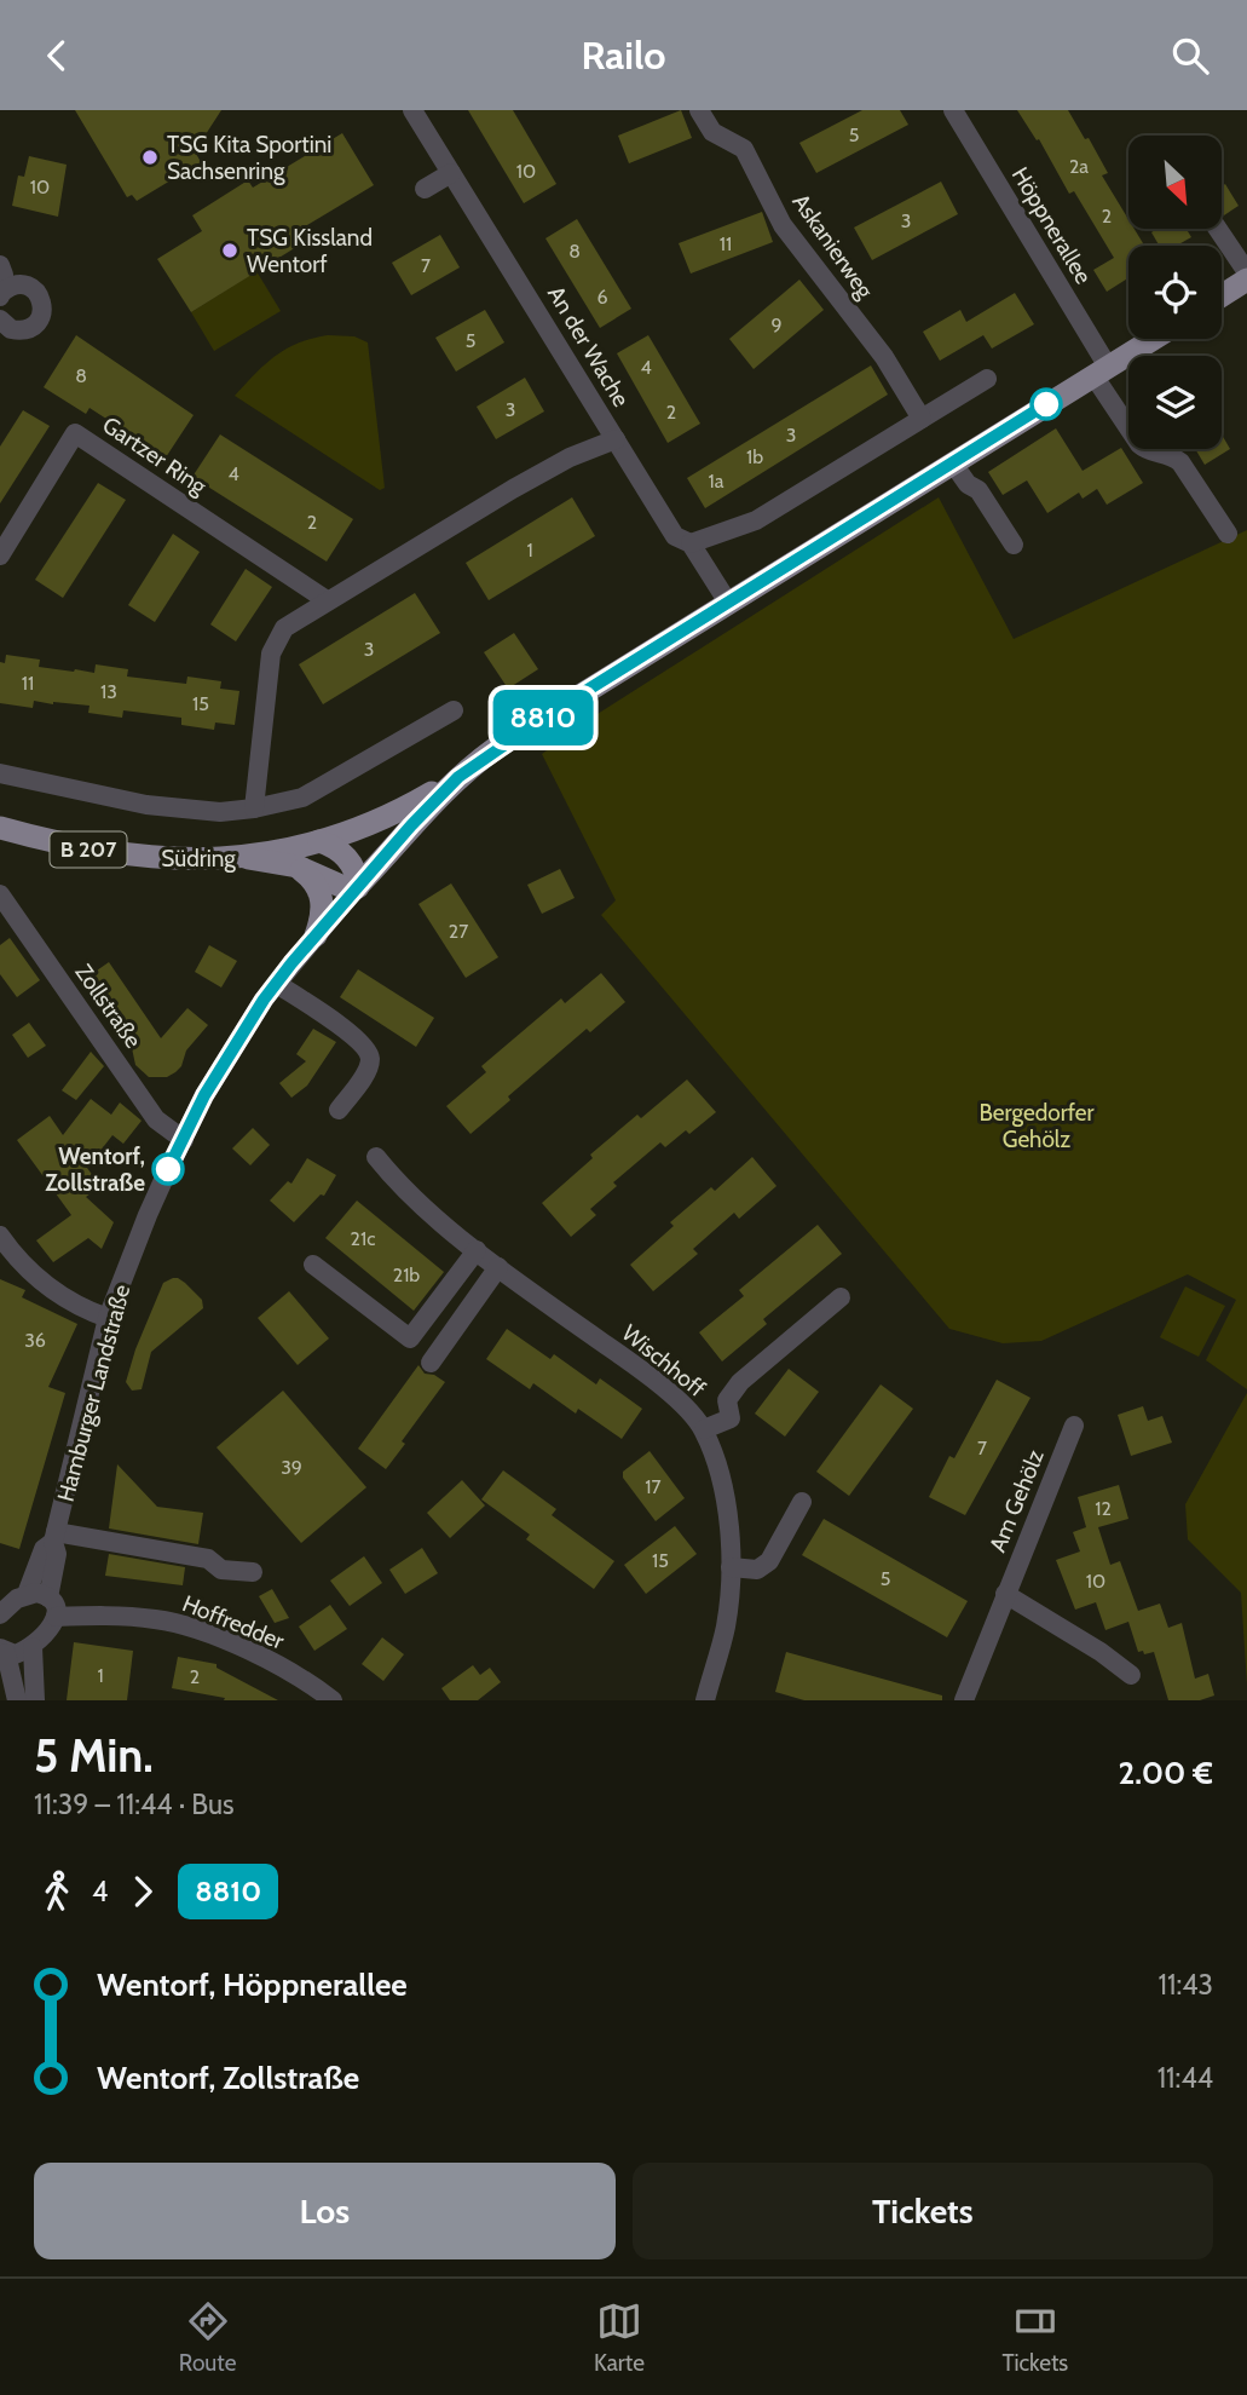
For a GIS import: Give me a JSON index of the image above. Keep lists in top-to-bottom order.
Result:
{
  "streets": {
    "main road": ["B 207", "Südring", "Hamburger Landstraße"],
    "street": [
      "Höppnerallee",
      "Askanierweg",
      "An der Wache",
      "Gartzer Ring",
      "Zollstraße",
      "Wischhoff",
      "Am Gehölz",
      "Hoffredder"
    ]
  },
  "crossings": [
    ["Höppnerallee", "Hamburger Landstraße"],
    ["An der Wache", "Hamburger Landstraße"],
    ["Südring", "Hamburger Landstraße"],
    ["Zollstraße", "Hamburger Landstraße"],
    ["Hamburger Landstraße", "Hoffredder"]
  ],
  "parks": ["Bergedorfer Gehölz"],
  "places": ["TSG Kita Sportini Sachsenring", "TSG Kissland Wentorf", "Wentorf, Zollstraße"],
  "lines": ["bus line 8810"],
  "house_numbers": [
    "5",
    "2a",
    "10",
    "10",
    "2",
    "3",
    "11",
    "8",
    "7",
    "6",
    "9",
    "5",
    "4",
    "8",
    "3",
    "2",
    "3",
    "1b",
    "4",
    "1a",
    "2",
    "1",
    "3",
    "11",
    "13",
    "15",
    "27",
    "21c",
    "21b",
    "36",
    "7",
    "39",
    "17",
    "12",
    "15",
    "5",
    "10",
    "1",
    "2"
  ],
  "north": "bottom right",
  "page": {
    "header": "Railo",
    "on_map": "8810",
    "heading": ["5 Min.", "11:39 – 11:44 · Bus", "2.00 €"],
    "legs": ["4", "8810"],
    "list": [
      {
        "name": "Wentorf, Höppnerallee",
        "value": "11:43"
      },
      {
        "name": "Wentorf, Zollstraße",
        "value": "11:44"
      }
    ],
    "buttons": ["Los", "Tickets"],
    "tabs": ["Route", "Karte", "Tickets"]
  }
}
